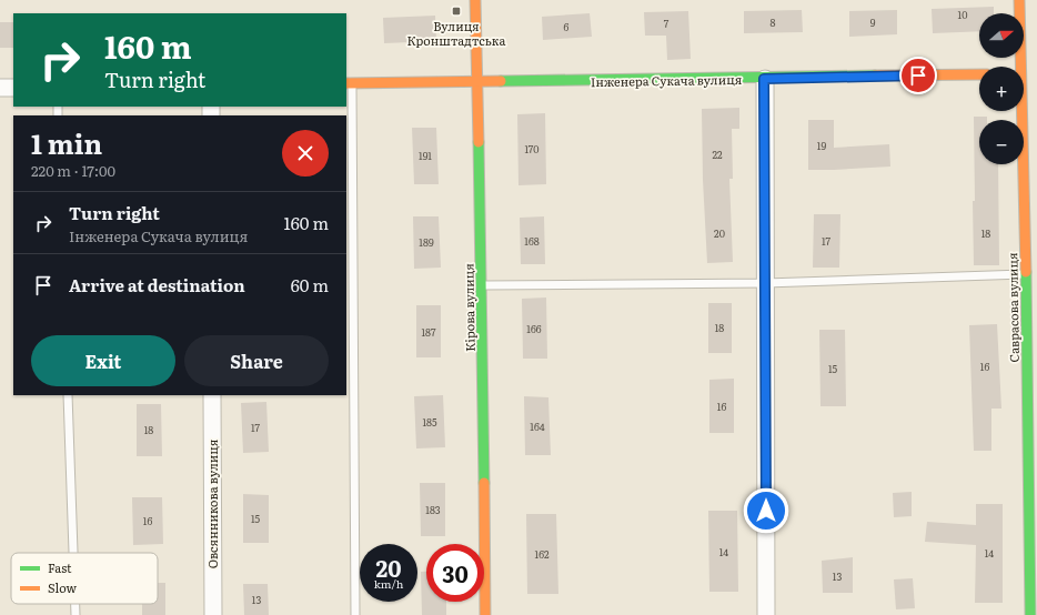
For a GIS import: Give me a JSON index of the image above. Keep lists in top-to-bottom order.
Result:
{
  "streets": {
    "street": [
      "Інженера Сукача вулиця",
      "Кірова вулиця",
      "Саврасова вулиця",
      "Овсянникова вулиця"
    ]
  },
  "crossings": [
    ["Інженера Сукача вулиця", "Кірова вулиця"]
  ],
  "places": {
    "transit": ["Вулиця Кронштадтська"]
  },
  "house_numbers": [
    "10",
    "8",
    "9",
    "7",
    "6",
    "19",
    "170",
    "22",
    "191",
    "20",
    "18",
    "168",
    "17",
    "189",
    "18",
    "166",
    "187",
    "16",
    "15",
    "16",
    "185",
    "164",
    "17",
    "18",
    "183",
    "15",
    "16",
    "14",
    "14",
    "162",
    "13",
    "13"
  ],
  "legend": ["Fast", "Slow"],
  "north": "right",
  "page": {
    "map_buttons": ["+", "−"],
    "turn": ["160 m", "Turn right"],
    "heading": ["1 min", "220 m · 17:00"],
    "list": [
      {
        "name": "Turn right",
        "note": "Інженера Сукача вулиця",
        "value": "160 m"
      },
      {
        "name": "Arrive at destination",
        "value": "60 m"
      }
    ],
    "buttons": ["Exit", "Share"],
    "speed": "20 km/h",
    "limit": "30"
  }
}
